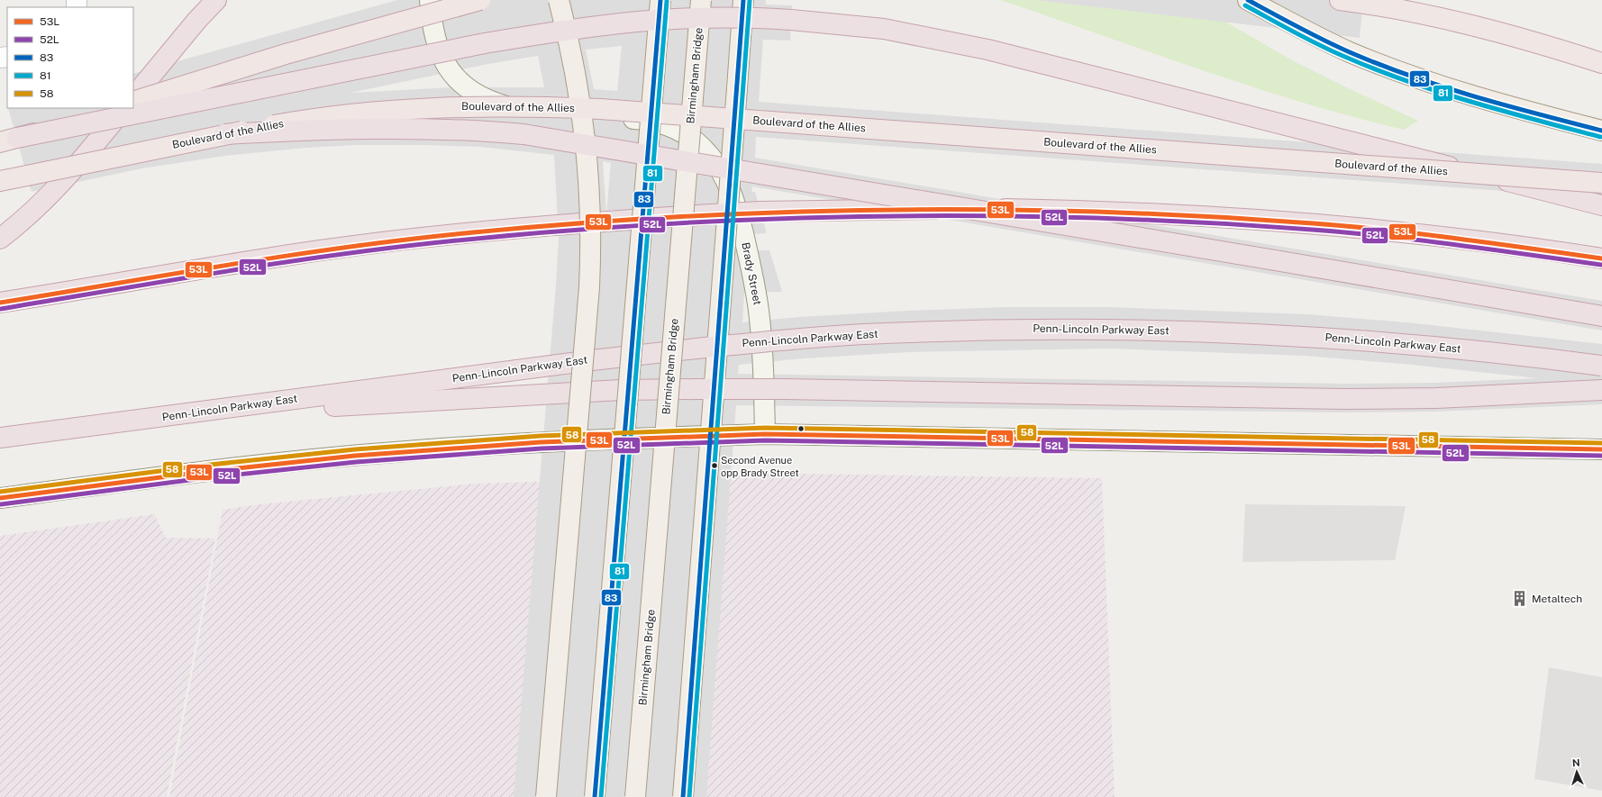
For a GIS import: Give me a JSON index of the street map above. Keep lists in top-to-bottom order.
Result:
{
  "streets": {
    "highway": ["Boulevard of the Allies", "Penn-Lincoln Parkway East"],
    "main road": ["Birmingham Bridge", "Brady Street"]
  },
  "places": {
    "other": ["Second Avenue opp Brady Street"],
    "building": ["Metaltech"]
  },
  "lines": [
    "transit line 83",
    "transit line 81",
    "transit line 53L",
    "transit line 52L",
    "transit line 58"
  ],
  "legend": [
    "53L",
    "52L",
    "83",
    "81",
    "58"
  ],
  "north": "top"
}
